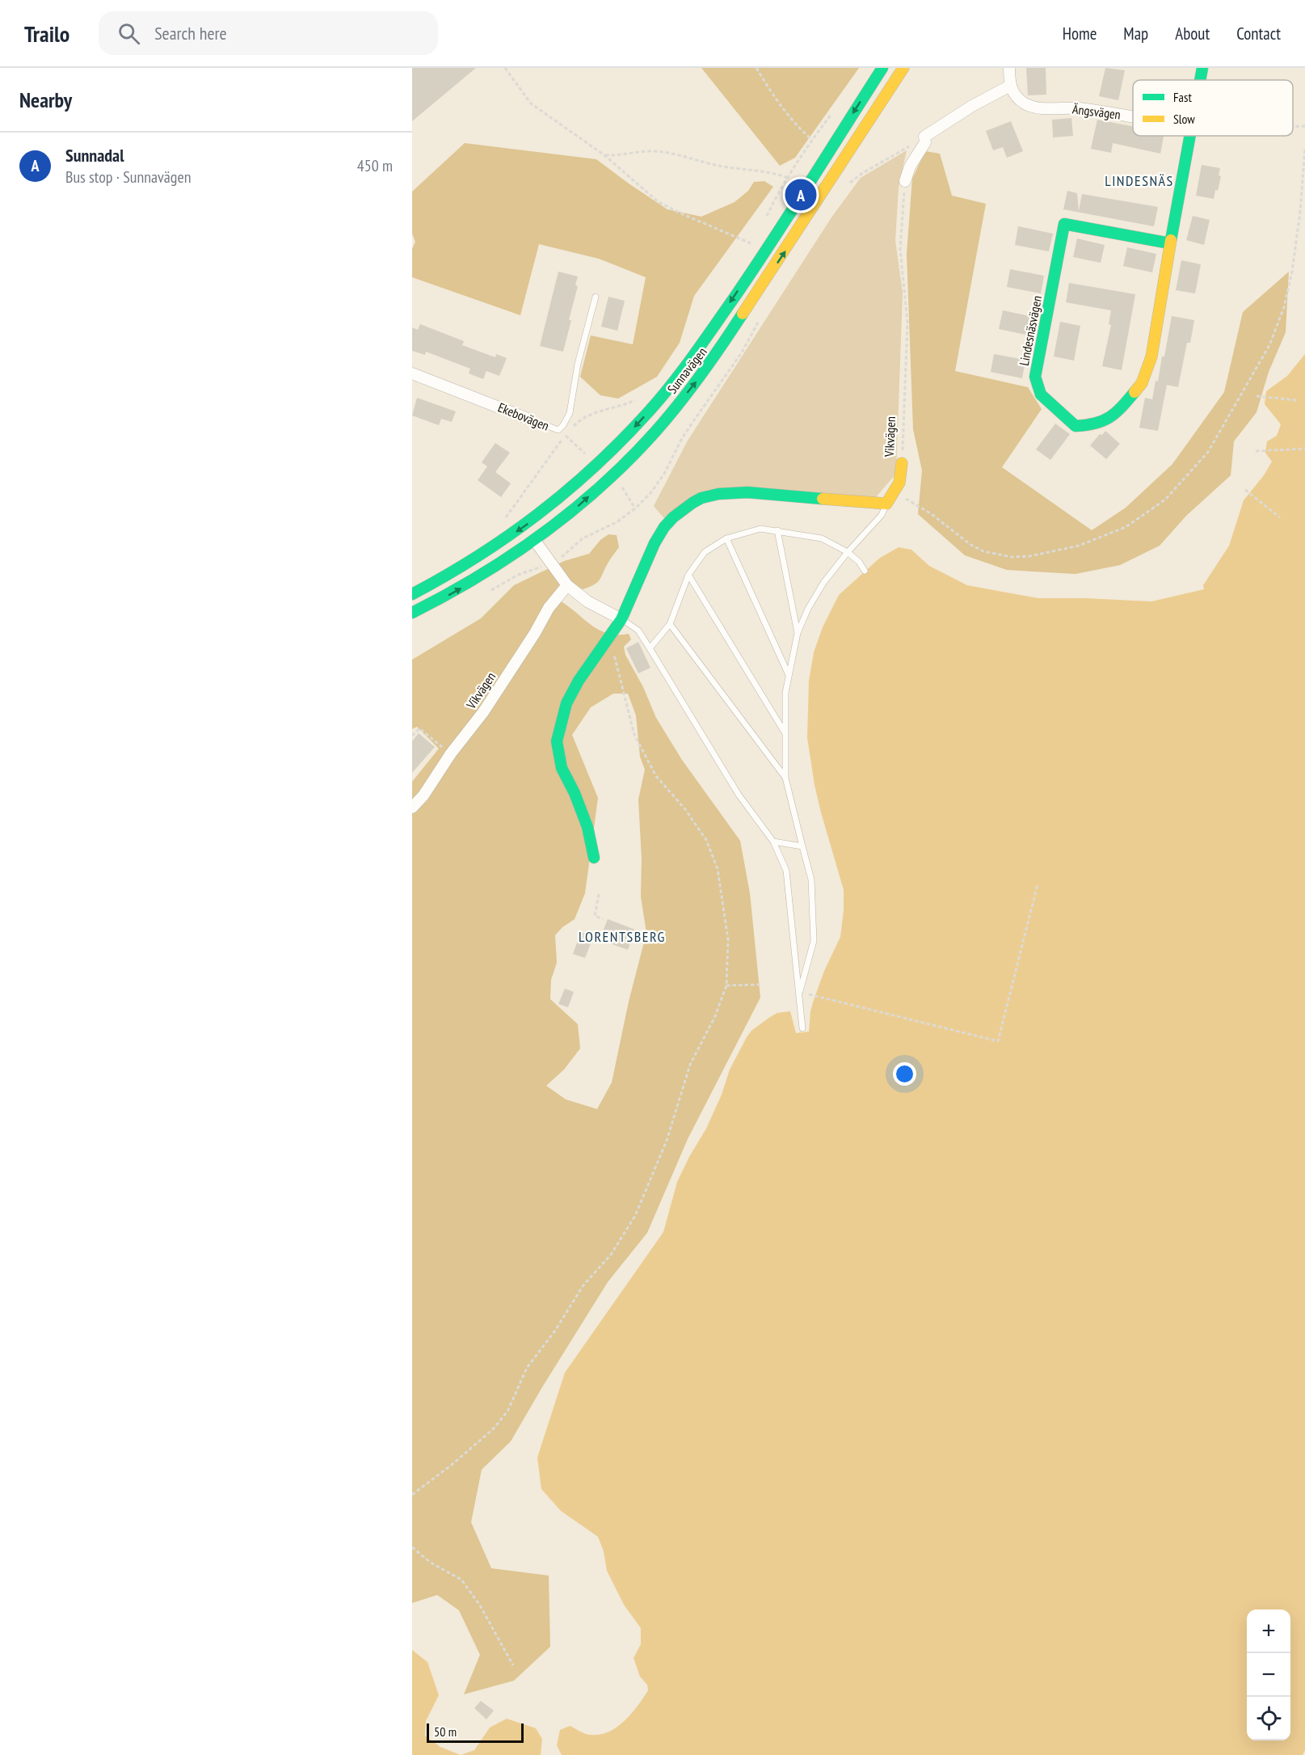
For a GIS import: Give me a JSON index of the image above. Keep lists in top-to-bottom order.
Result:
{
  "streets": {
    "main road": ["Lindesnäsvägen", "Sunnavägen", "Vikvägen"],
    "street": ["Ängsvägen", "Ekebovägen"]
  },
  "districts": ["LINDESNÄS", "LORENTSBERG"],
  "legend": ["Fast", "Slow"],
  "scale_bar": "50 m",
  "page": {
    "header": "Trailo",
    "search": "Search here",
    "nav": [
      "Home",
      "Map",
      "About",
      "Contact"
    ],
    "heading": "Nearby",
    "list": [
      {
        "mark": "A",
        "name": "Sunnadal",
        "note": "Bus stop · Sunnavägen",
        "value": "450 m"
      }
    ],
    "pins": "A",
    "map_buttons": ["+", "−"],
    "scale": "50 m"
  }
}
